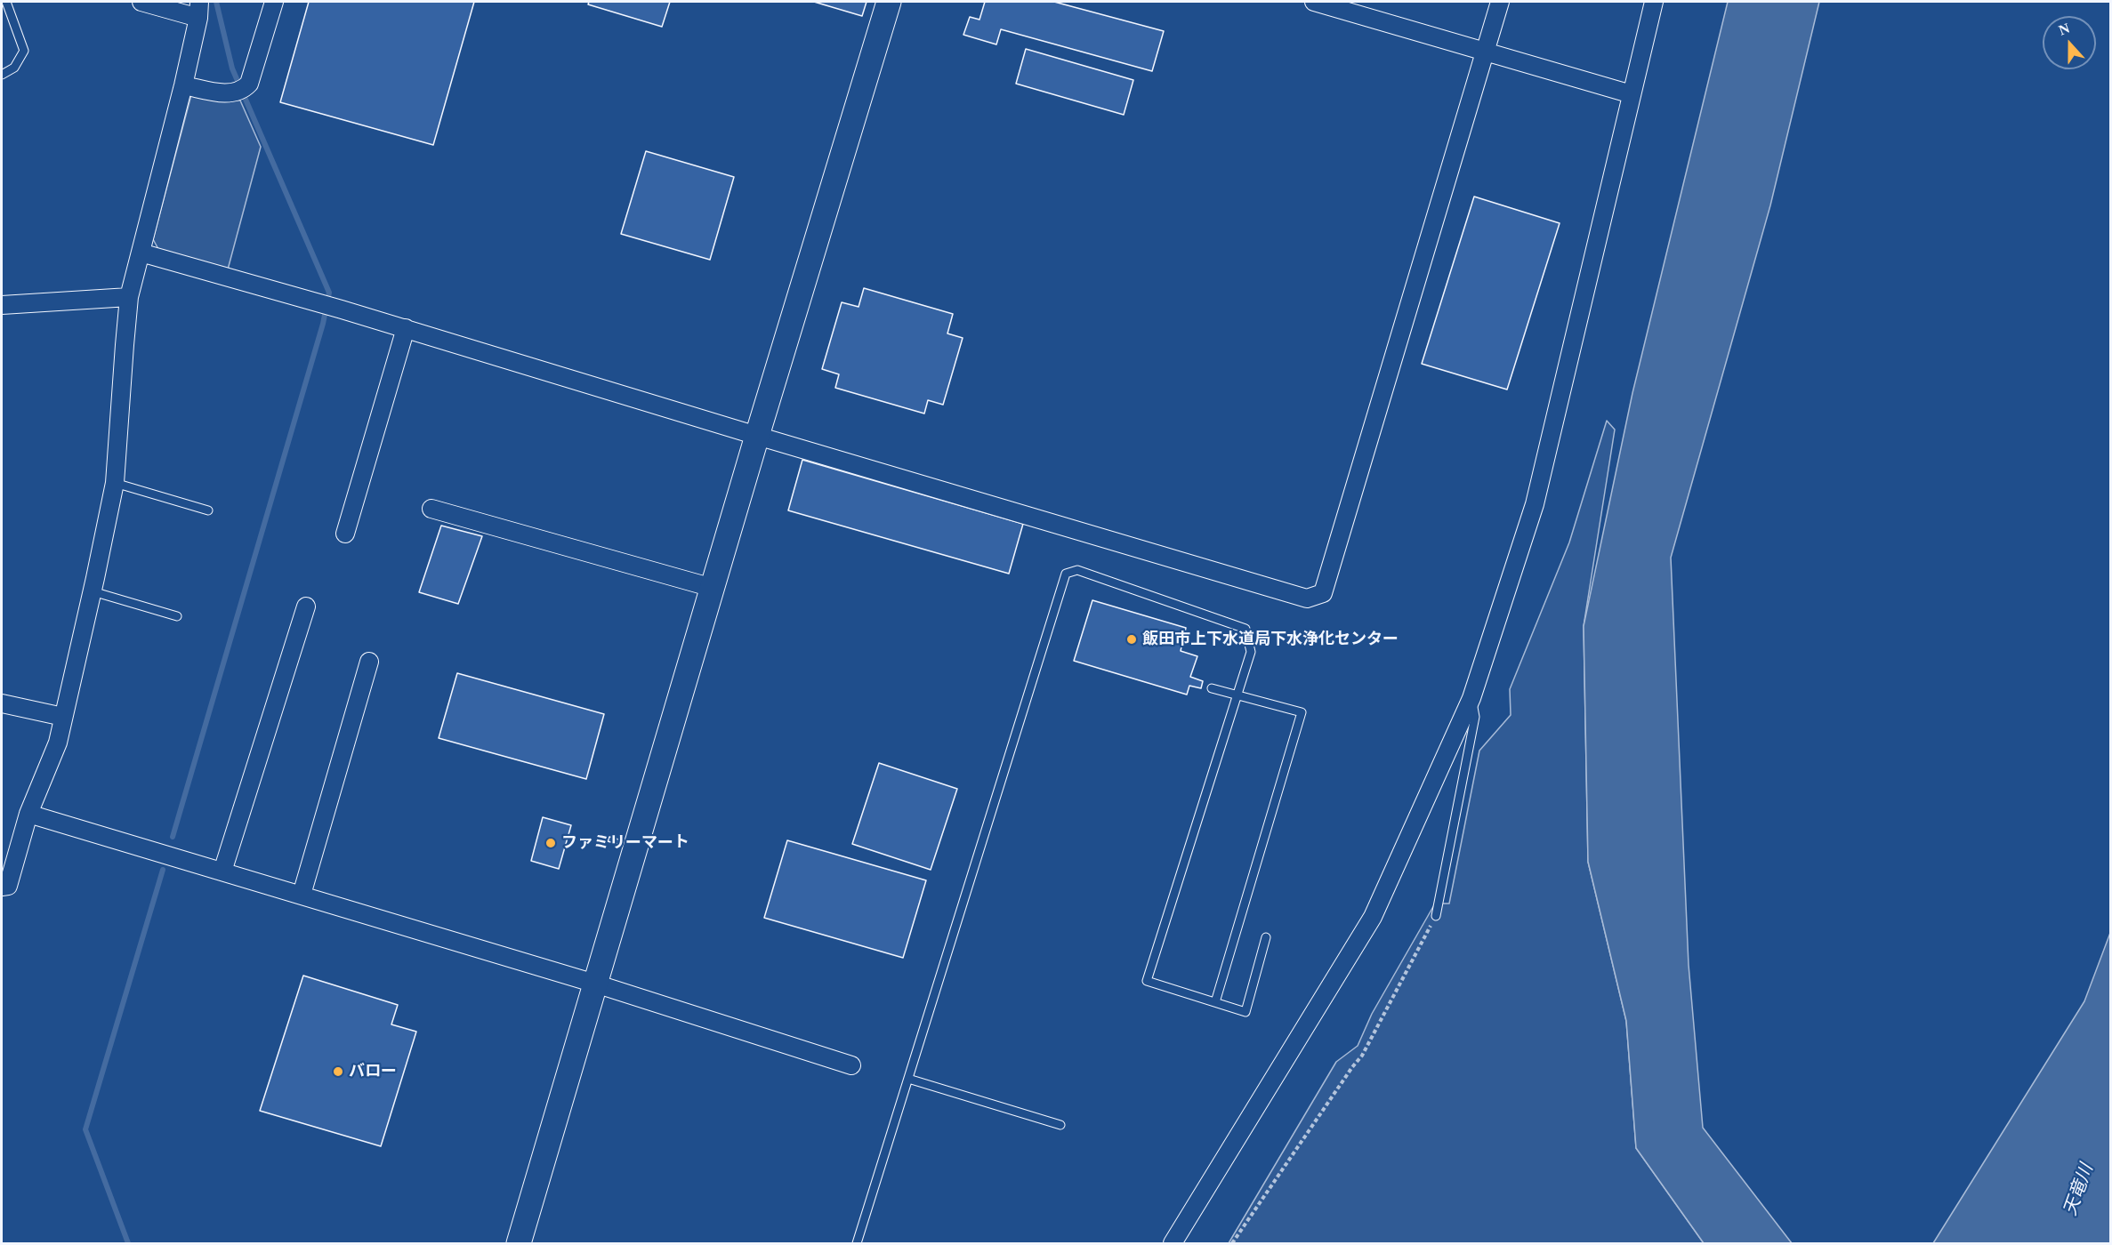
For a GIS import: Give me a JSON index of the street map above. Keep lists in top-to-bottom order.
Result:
{
  "water": ["天竜川"],
  "places": ["飯田市上下水道局下水浄化センター", "ファミリーマート", "バロー"],
  "north": "top"
}
